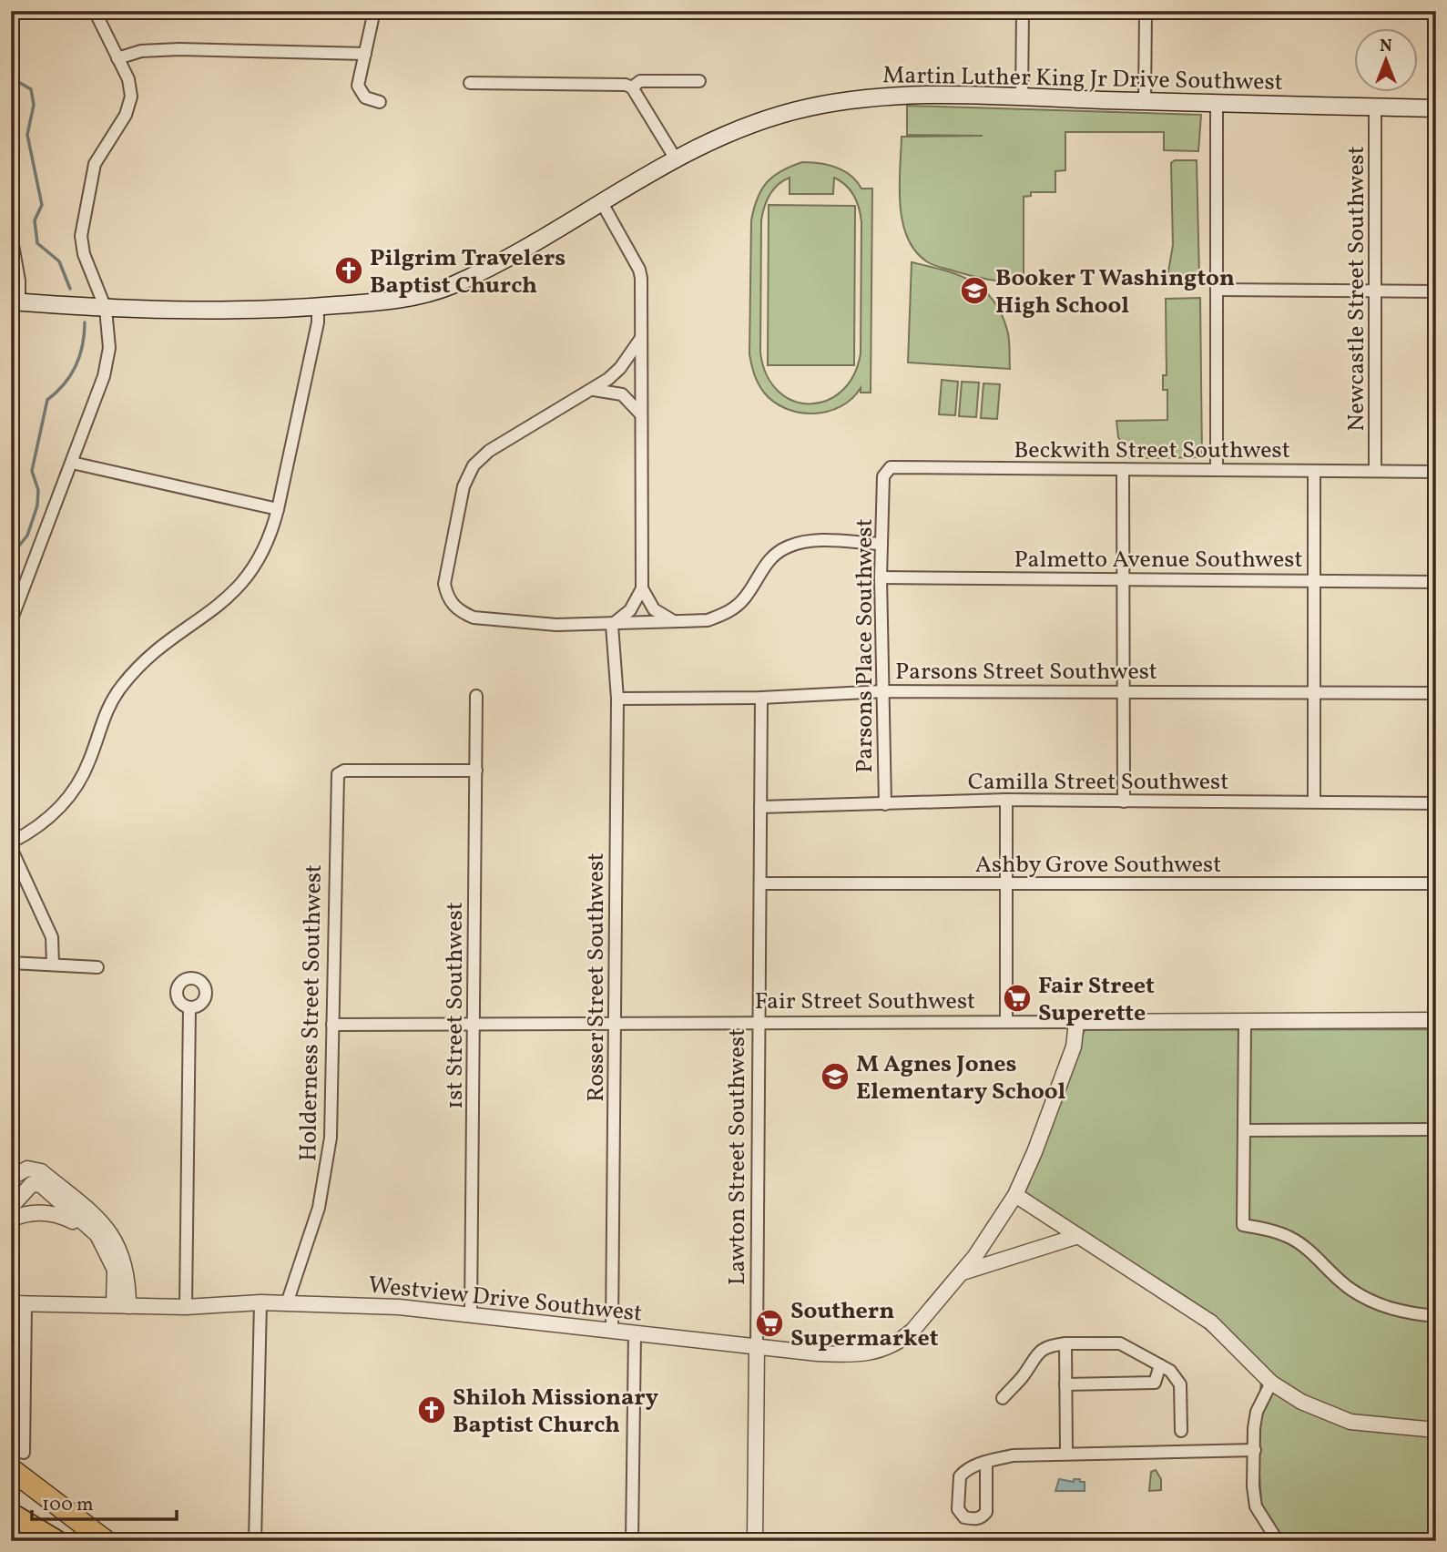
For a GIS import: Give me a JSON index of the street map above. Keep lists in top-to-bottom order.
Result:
{
  "streets": {
    "main road": ["Martin Luther King Jr Drive Southwest"],
    "street": [
      "Newcastle Street Southwest",
      "Beckwith Street Southwest",
      "Palmetto Avenue Southwest",
      "Parsons Place Southwest",
      "Parsons Street Southwest",
      "Camilla Street Southwest",
      "Ashby Grove Southwest",
      "Rosser Street Southwest",
      "Fair Street Southwest",
      "1st Street Southwest",
      "Holderness Street Southwest",
      "Lawton Street Southwest",
      "Westview Drive Southwest"
    ]
  },
  "crossings": [
    ["Martin Luther King Jr Drive Southwest", "Newcastle Street Southwest"],
    ["Newcastle Street Southwest", "Beckwith Street Southwest"],
    ["Beckwith Street Southwest", "Parsons Place Southwest"],
    ["Palmetto Avenue Southwest", "Parsons Place Southwest"],
    ["Parsons Place Southwest", "Parsons Street Southwest"],
    ["Parsons Place Southwest", "Camilla Street Southwest"],
    ["Parsons Street Southwest", "Rosser Street Southwest"],
    ["Parsons Street Southwest", "Lawton Street Southwest"],
    ["Camilla Street Southwest", "Lawton Street Southwest"],
    ["Ashby Grove Southwest", "Lawton Street Southwest"],
    ["Rosser Street Southwest", "Fair Street Southwest"],
    ["Rosser Street Southwest", "Westview Drive Southwest"],
    ["Fair Street Southwest", "1st Street Southwest"],
    ["Fair Street Southwest", "Holderness Street Southwest"],
    ["Fair Street Southwest", "Lawton Street Southwest"],
    ["Fair Street Southwest", "Westview Drive Southwest"],
    ["1st Street Southwest", "Holderness Street Southwest"],
    ["1st Street Southwest", "Westview Drive Southwest"],
    ["Holderness Street Southwest", "Westview Drive Southwest"],
    ["Lawton Street Southwest", "Westview Drive Southwest"]
  ],
  "places": {
    "church": ["Pilgrim Travelers Baptist Church", "Shiloh Missionary Baptist Church"],
    "school or university": ["Booker T Washington High School", "M Agnes Jones Elementary School"],
    "supermarket": ["Fair Street Superette", "Southern Supermarket"]
  },
  "scale_bar": "100 m",
  "north": "top"
}
